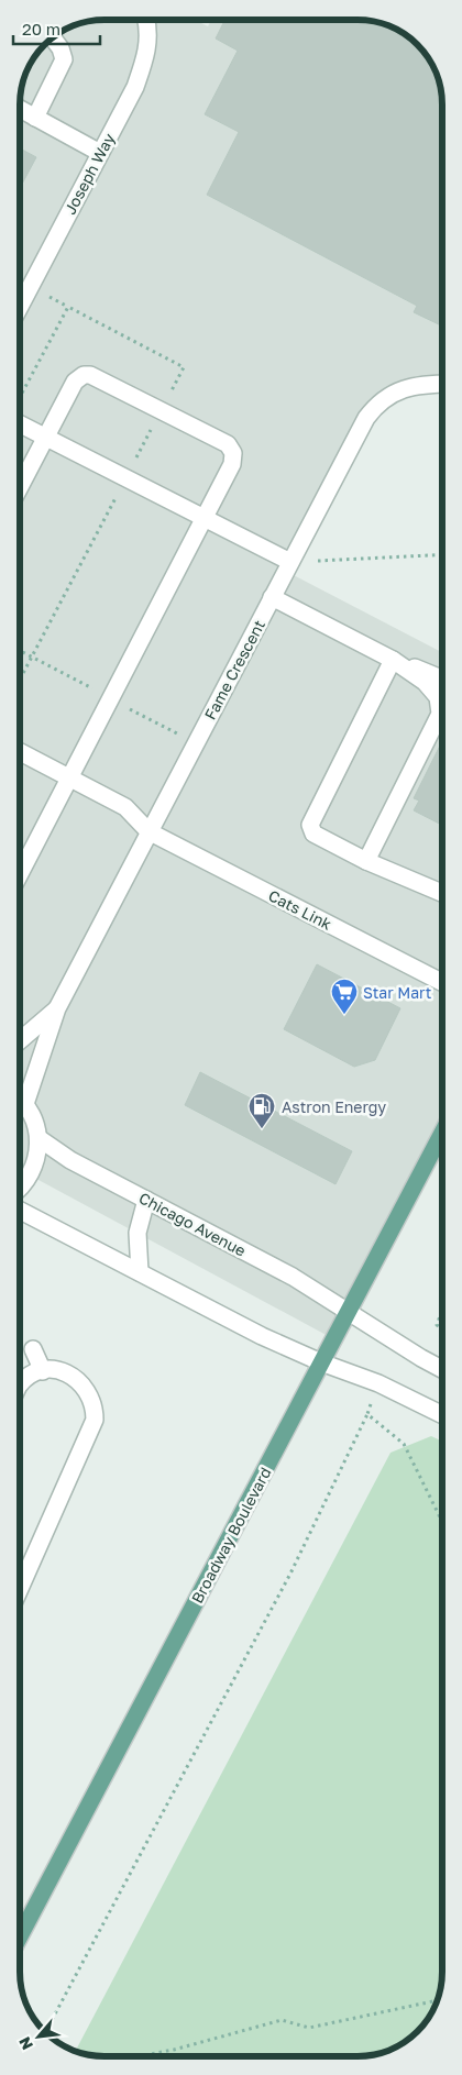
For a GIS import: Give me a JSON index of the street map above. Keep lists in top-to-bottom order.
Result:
{
  "streets": {
    "main road": ["Broadway Boulevard"],
    "street": [
      "Joseph Way",
      "Fame Crescent",
      "Cats Link",
      "Chicago Avenue"
    ]
  },
  "crossings": [
    ["Fame Crescent", "Cats Link"],
    ["Chicago Avenue", "Broadway Boulevard"]
  ],
  "places": {
    "supermarket": ["Star Mart"],
    "fuel station": ["Astron Energy"]
  },
  "scale_bar": "20 m",
  "north": "bottom left"
}
